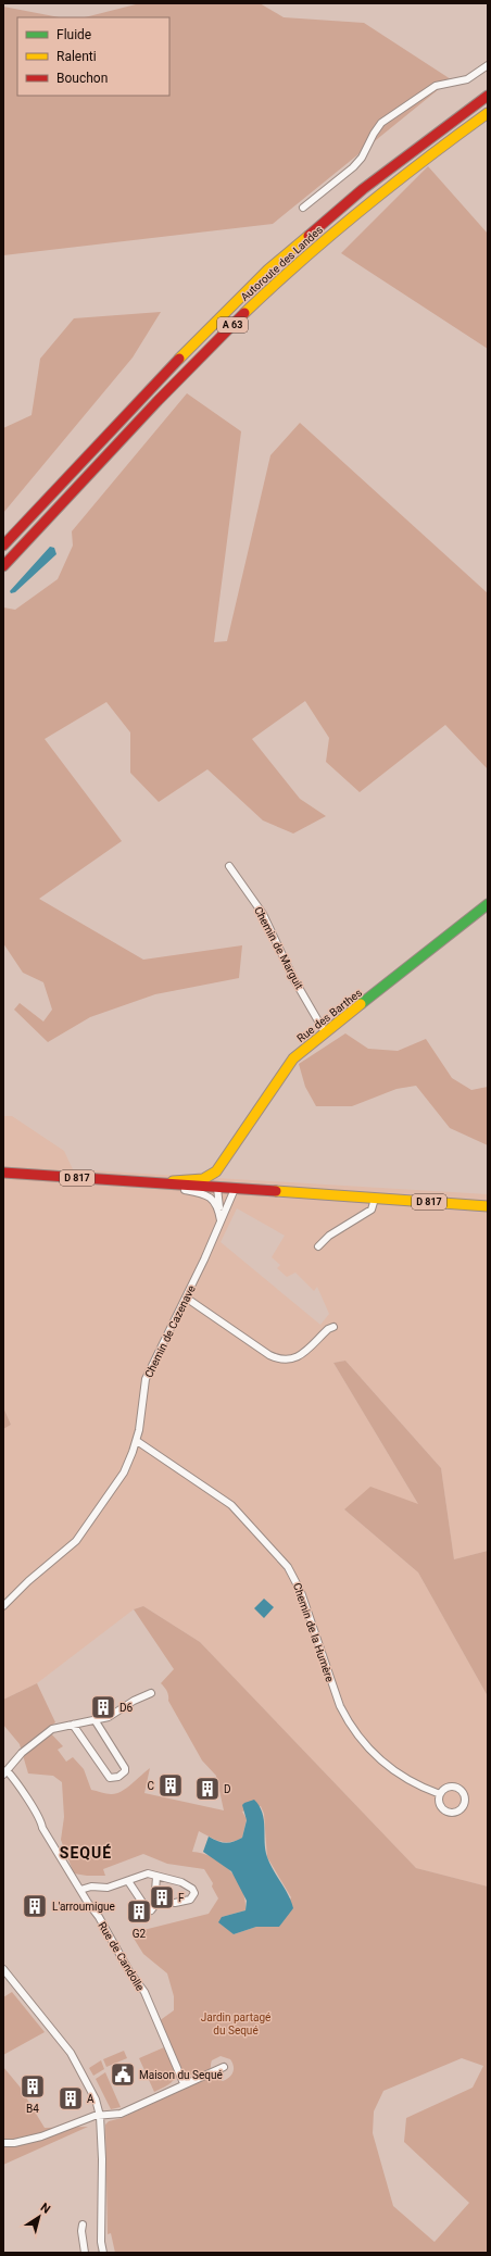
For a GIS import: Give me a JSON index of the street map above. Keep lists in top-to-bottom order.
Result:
{
  "streets": {
    "main road": [
      "Autoroute des Landes",
      "A 63",
      "Rue des Barthes",
      "D 817"
    ],
    "street": [
      "Chemin de Marguit",
      "Chemin de Cazenave",
      "Chemin de la Humère",
      "Rue de Candolle"
    ]
  },
  "crossings": [
    ["Chemin de Marguit", "Rue des Barthes"],
    ["D 817", "Chemin de Cazenave"],
    ["Chemin de Cazenave", "Chemin de la Humère"]
  ],
  "districts": ["SEQUÉ"],
  "parks": ["Jardin partagé du Sequé"],
  "places": {
    "building": [
      "D6",
      "C",
      "D",
      "F",
      "L'arroumigue",
      "G2",
      "B4",
      "A"
    ],
    "public building": ["Maison du Sequé"]
  },
  "legend": ["Fluide", "Ralenti", "Bouchon"],
  "north": "top right"
}
